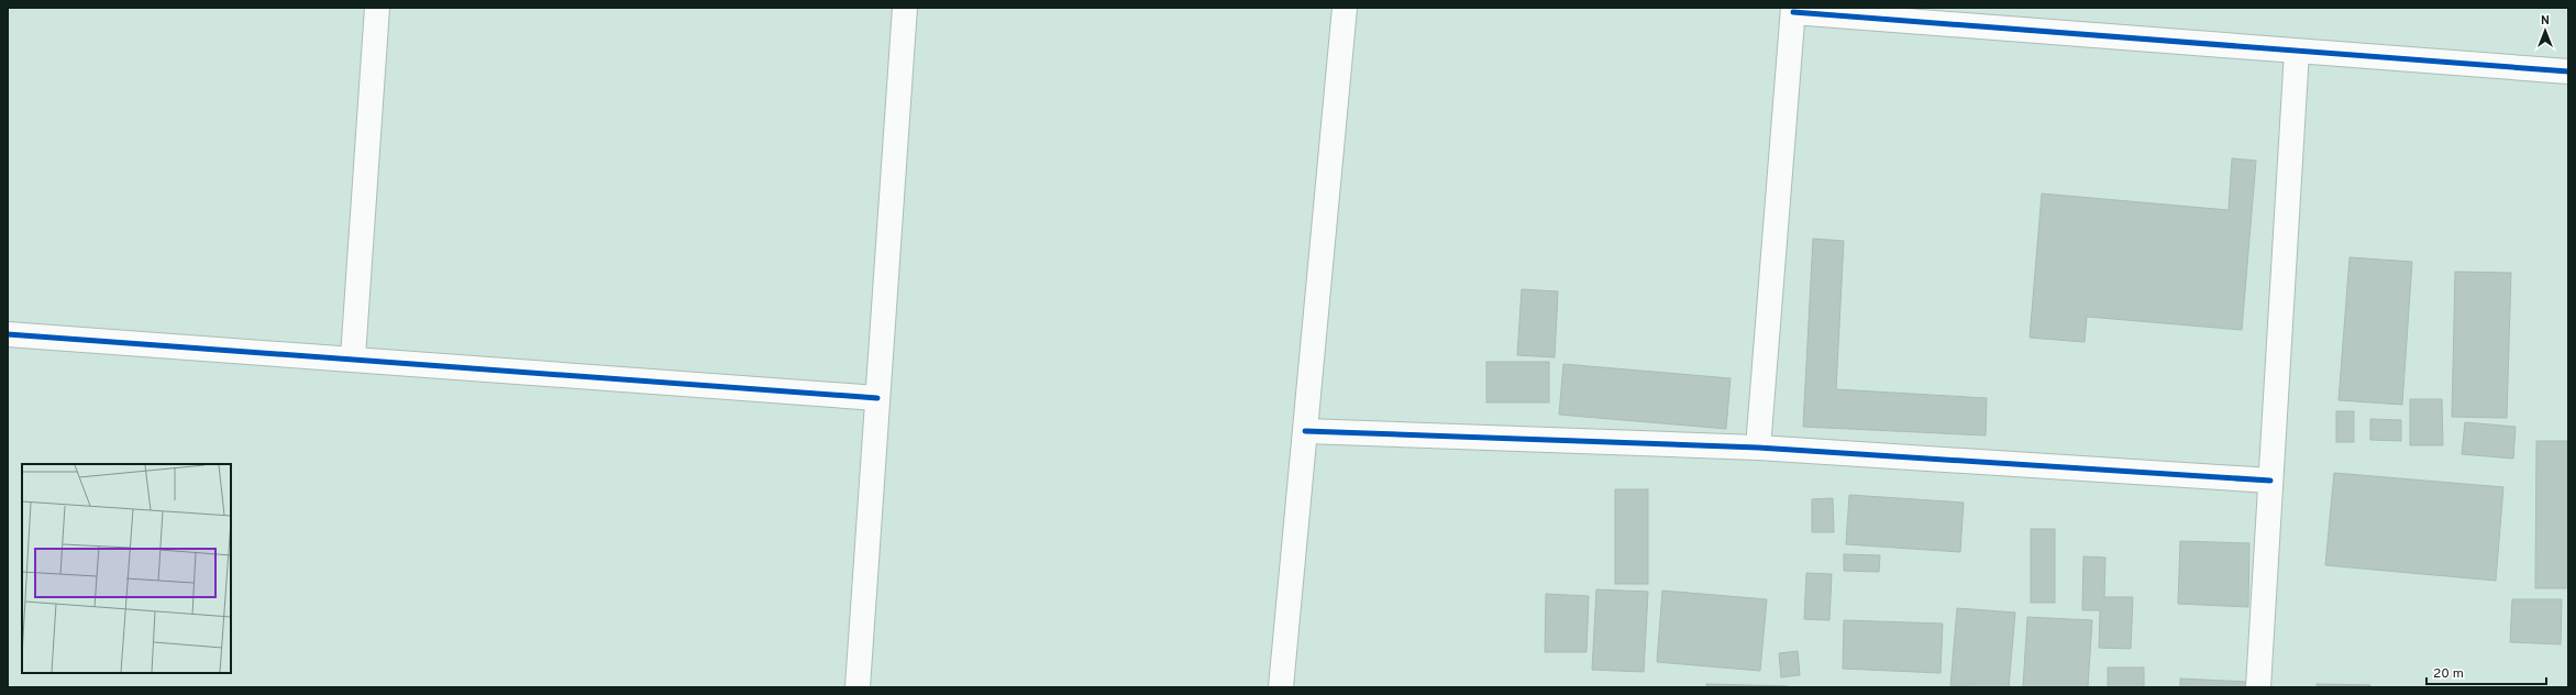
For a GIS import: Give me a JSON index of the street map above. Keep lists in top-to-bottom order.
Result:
{
  "scale_bar": "20 m",
  "north": "top"
}
